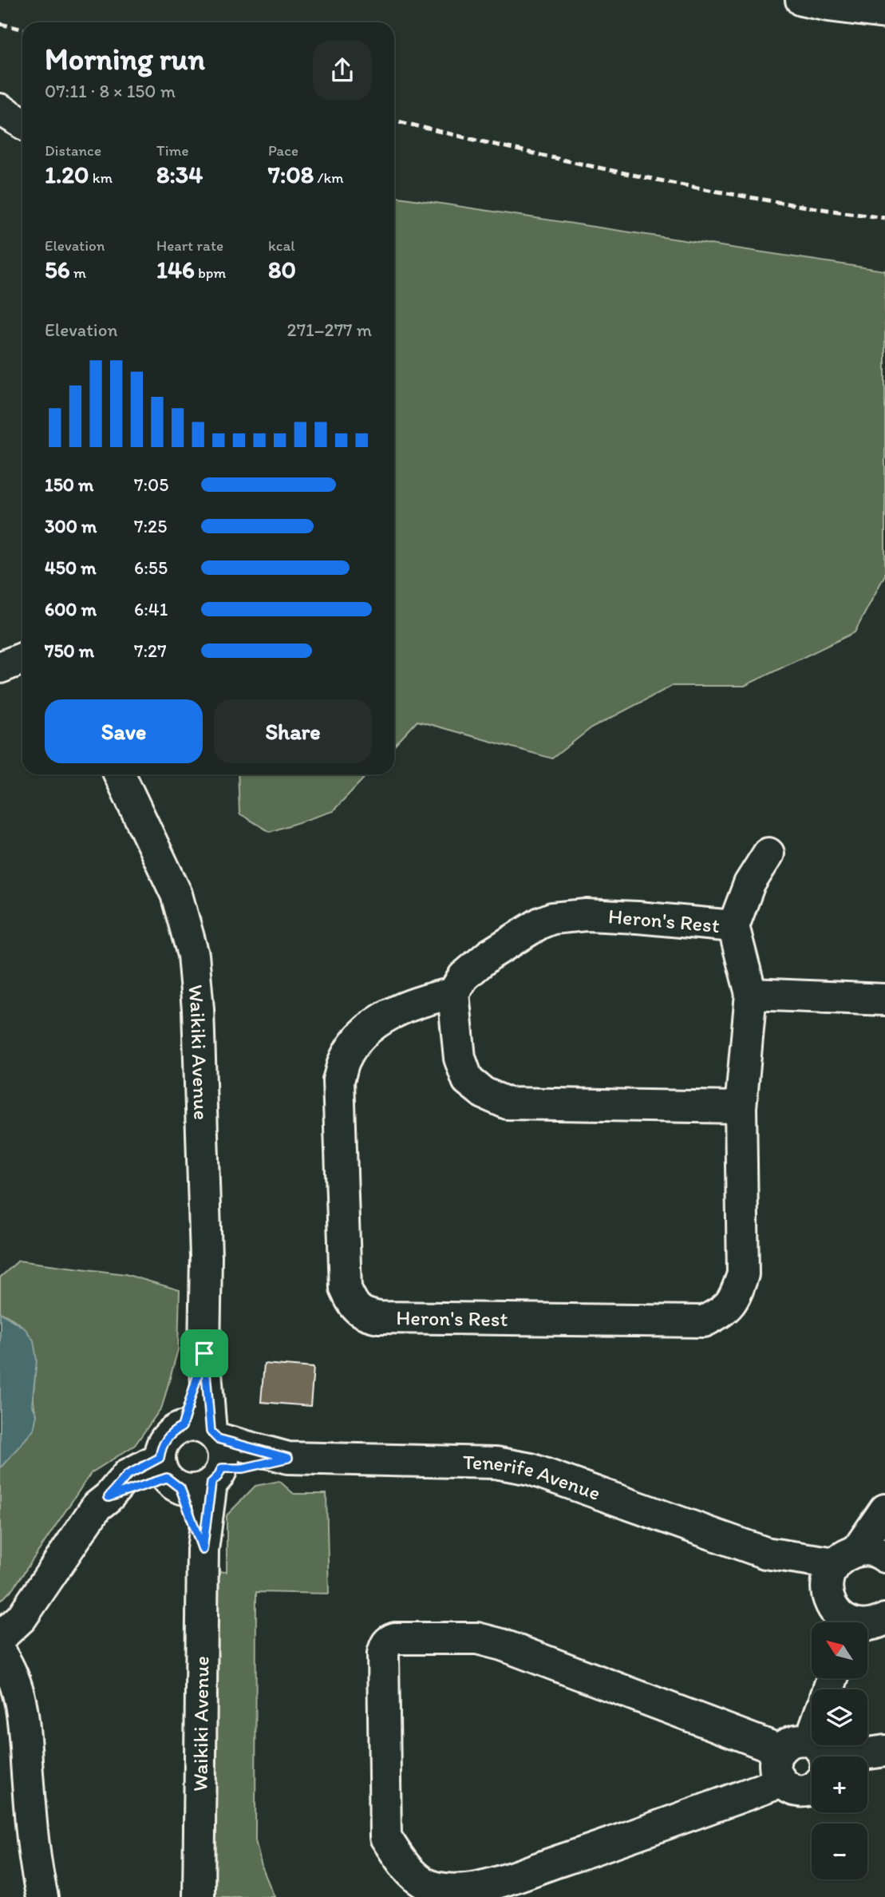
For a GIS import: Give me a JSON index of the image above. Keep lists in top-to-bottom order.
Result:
{
  "streets": {
    "street": ["Heron's Rest", "Waikiki Avenue", "Tenerife Avenue"]
  },
  "crossings": [
    ["Waikiki Avenue", "Tenerife Avenue"]
  ],
  "north": "top left",
  "page": {
    "heading": ["Morning run", "07:11 · 8 × 150 m"],
    "stats": [
      ["Distance", "1.20 km"],
      ["Time", "8:34"],
      ["Pace", "7:08 /km"],
      ["Elevation", "56 m"],
      ["Heart rate", "146 bpm"],
      ["kcal", "80"]
    ],
    "chart": ["Elevation", "271–277 m"],
    "list": [
      {
        "name": "150 m",
        "note": "7:05"
      },
      {
        "name": "300 m",
        "note": "7:25"
      },
      {
        "name": "450 m",
        "note": "6:55"
      },
      {
        "name": "600 m",
        "note": "6:41"
      },
      {
        "name": "750 m",
        "note": "7:27"
      }
    ],
    "buttons": ["Save", "Share"],
    "map_buttons": ["+", "−"]
  }
}
